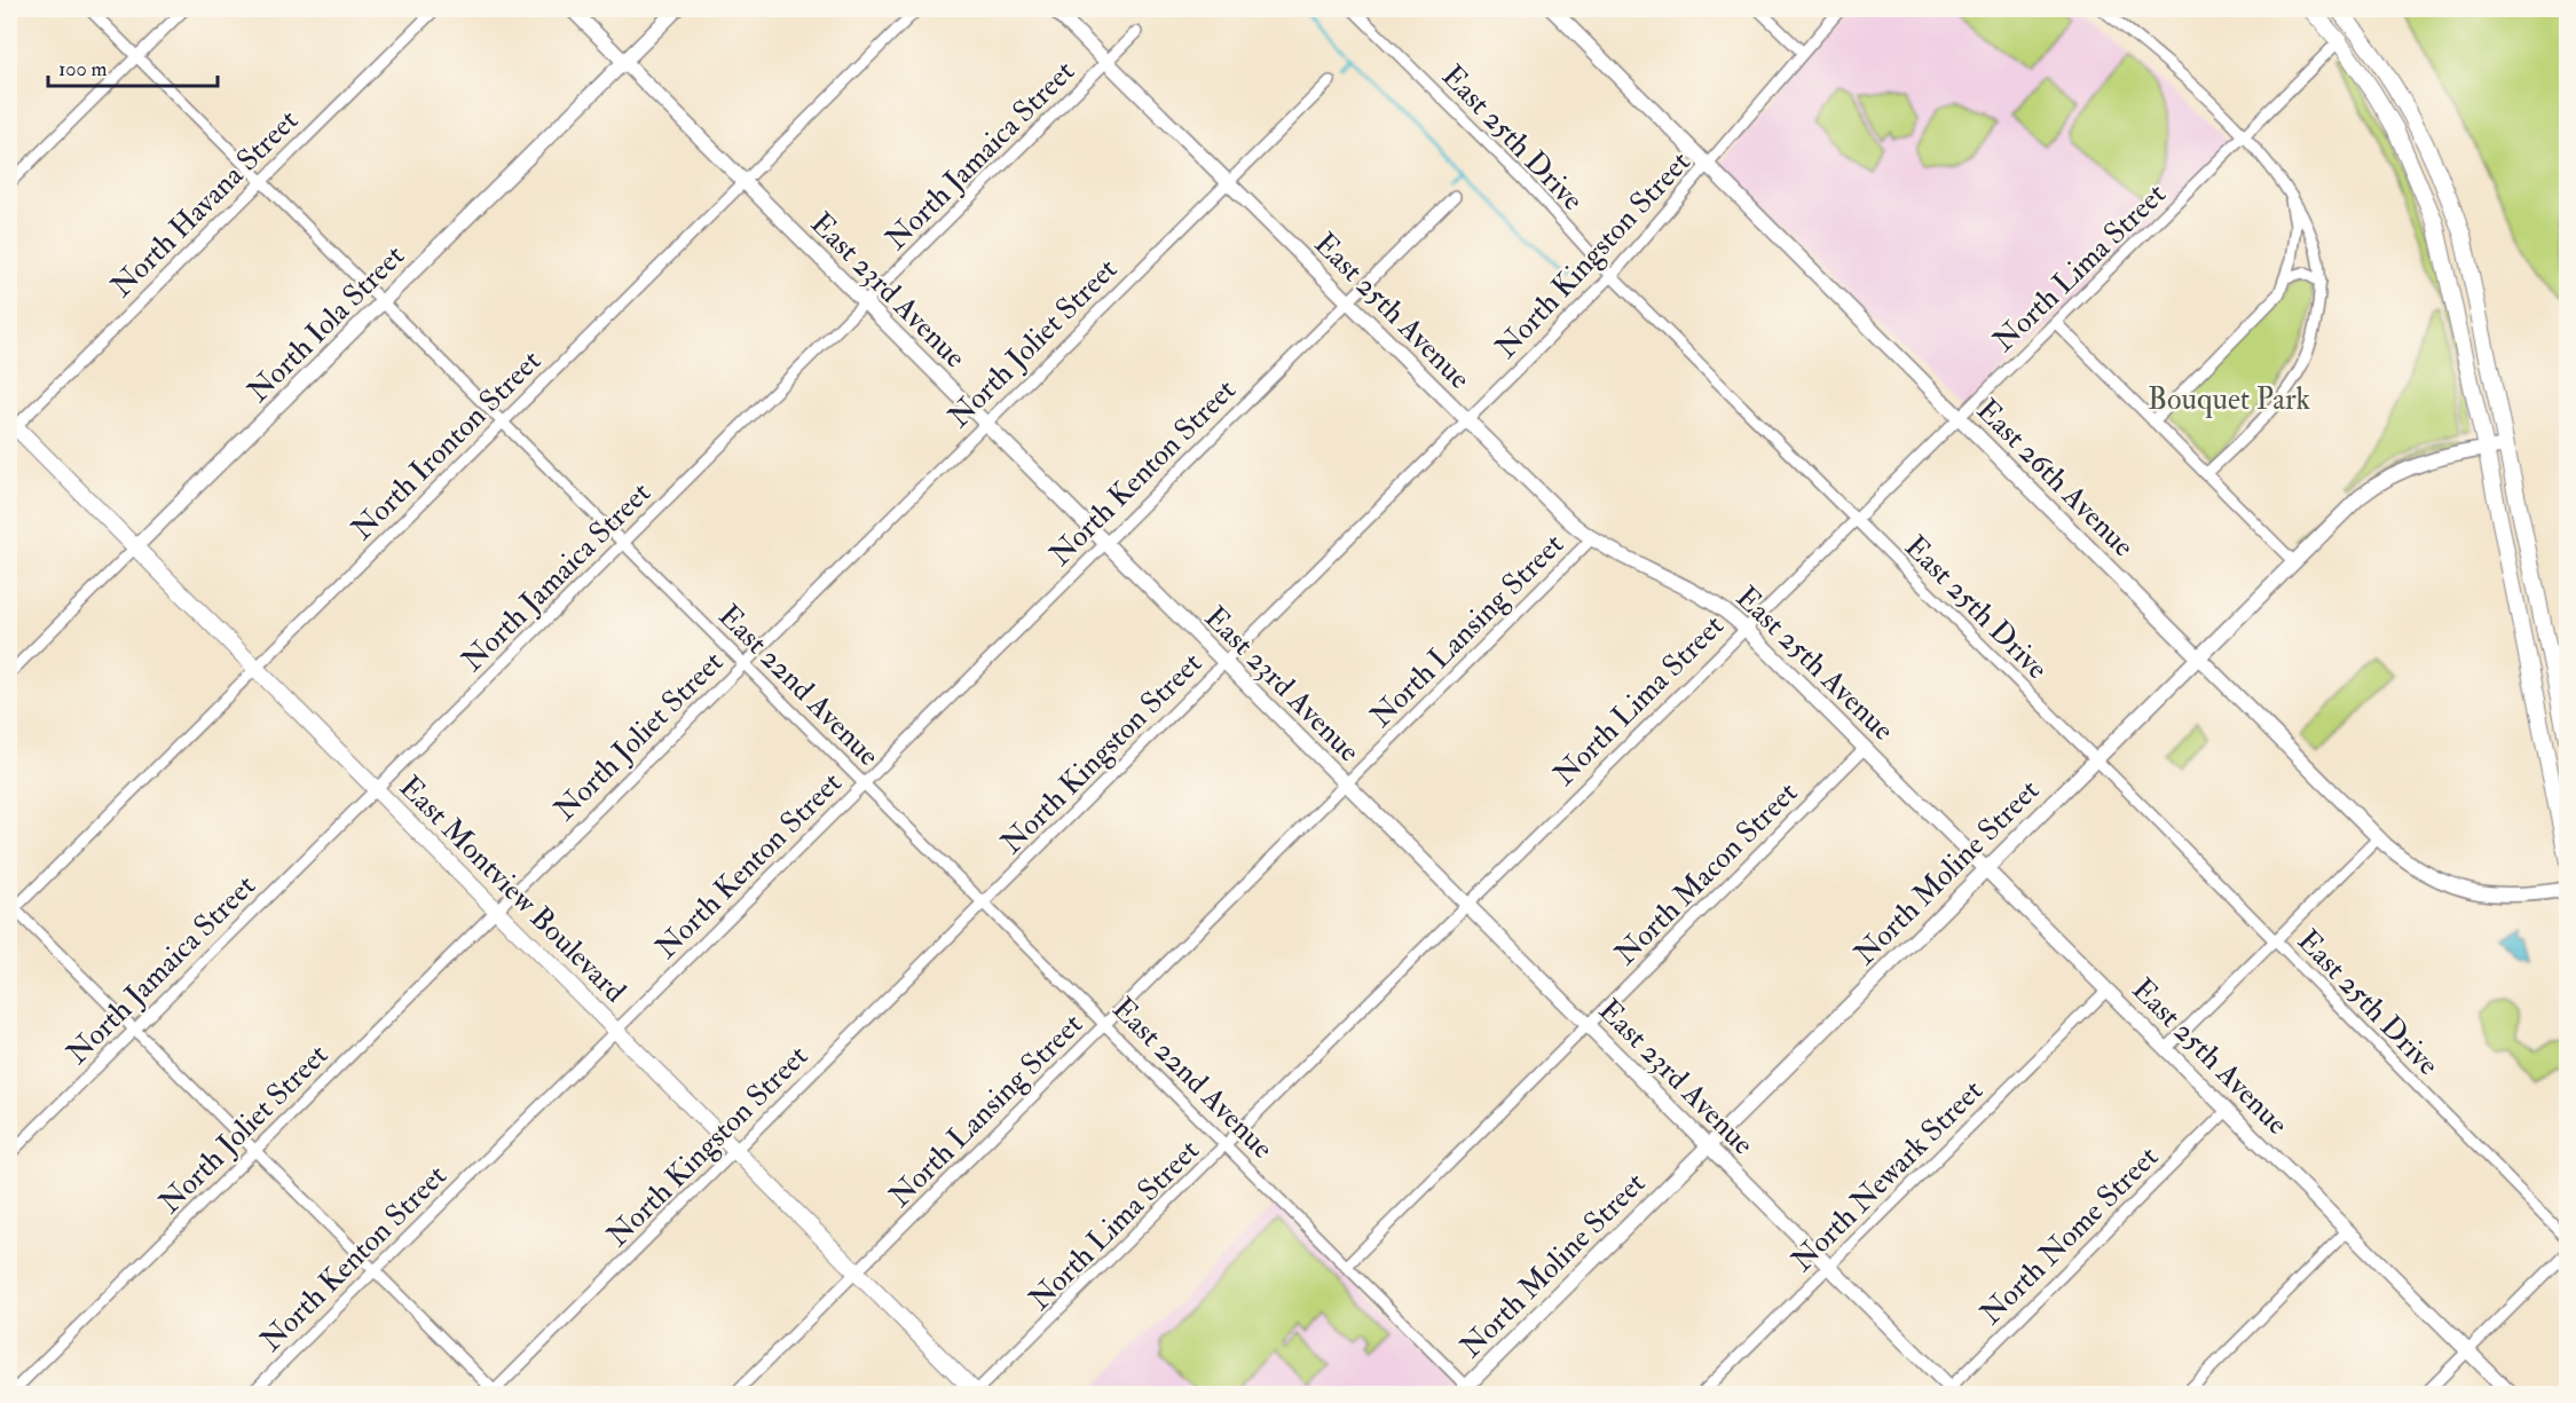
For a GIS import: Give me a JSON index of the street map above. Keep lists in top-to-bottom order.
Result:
{
  "streets": {
    "main road": ["East Montview Boulevard"],
    "street": [
      "East 25th Drive",
      "North Jamaica Street",
      "North Havana Street",
      "North Kingston Street",
      "North Lima Street",
      "East 23rd Avenue",
      "East 25th Avenue",
      "North Iola Street",
      "North Joliet Street",
      "North Ironton Street",
      "North Kenton Street",
      "East 26th Avenue",
      "North Lansing Street",
      "East 22nd Avenue",
      "North Moline Street",
      "North Macon Street",
      "North Newark Street",
      "North Nome Street"
    ]
  },
  "crossings": [
    ["East 25th Drive", "North Kingston Street"],
    ["East 25th Drive", "North Lima Street"],
    ["East 25th Drive", "North Moline Street"],
    ["North Jamaica Street", "East 23rd Avenue"],
    ["North Jamaica Street", "East 25th Avenue"],
    ["North Jamaica Street", "East 22nd Avenue"],
    ["North Jamaica Street", "East Montview Boulevard"],
    ["North Havana Street", "East 22nd Avenue"],
    ["North Havana Street", "East Montview Boulevard"],
    ["North Kingston Street", "East 23rd Avenue"],
    ["North Kingston Street", "East 25th Avenue"],
    ["North Kingston Street", "East 26th Avenue"],
    ["North Kingston Street", "East 22nd Avenue"],
    ["North Kingston Street", "East Montview Boulevard"],
    ["North Lima Street", "East 23rd Avenue"],
    ["North Lima Street", "East 25th Avenue"],
    ["North Lima Street", "East 26th Avenue"],
    ["North Lima Street", "East 22nd Avenue"],
    ["North Lima Street", "East Montview Boulevard"],
    ["East 23rd Avenue", "North Iola Street"],
    ["East 23rd Avenue", "North Joliet Street"],
    ["East 23rd Avenue", "North Ironton Street"],
    ["East 23rd Avenue", "North Kenton Street"],
    ["East 23rd Avenue", "North Lansing Street"],
    ["East 23rd Avenue", "North Moline Street"],
    ["East 23rd Avenue", "North Macon Street"],
    ["East 23rd Avenue", "North Newark Street"],
    ["East 23rd Avenue", "North Nome Street"],
    ["East 25th Avenue", "North Joliet Street"],
    ["East 25th Avenue", "North Kenton Street"],
    ["East 25th Avenue", "North Lansing Street"],
    ["East 25th Avenue", "North Moline Street"],
    ["East 25th Avenue", "North Macon Street"],
    ["East 25th Avenue", "North Newark Street"],
    ["East 25th Avenue", "North Nome Street"],
    ["North Iola Street", "East 22nd Avenue"],
    ["North Iola Street", "East Montview Boulevard"],
    ["North Joliet Street", "East 22nd Avenue"],
    ["North Joliet Street", "East Montview Boulevard"],
    ["North Ironton Street", "East 22nd Avenue"],
    ["North Ironton Street", "East Montview Boulevard"],
    ["North Kenton Street", "East 22nd Avenue"],
    ["North Kenton Street", "East Montview Boulevard"],
    ["East 26th Avenue", "North Moline Street"],
    ["North Lansing Street", "East 22nd Avenue"],
    ["North Lansing Street", "East Montview Boulevard"],
    ["East 22nd Avenue", "North Moline Street"],
    ["East 22nd Avenue", "North Macon Street"]
  ],
  "parks": ["Bouquet Park"],
  "scale_bar": "100 m"
}
